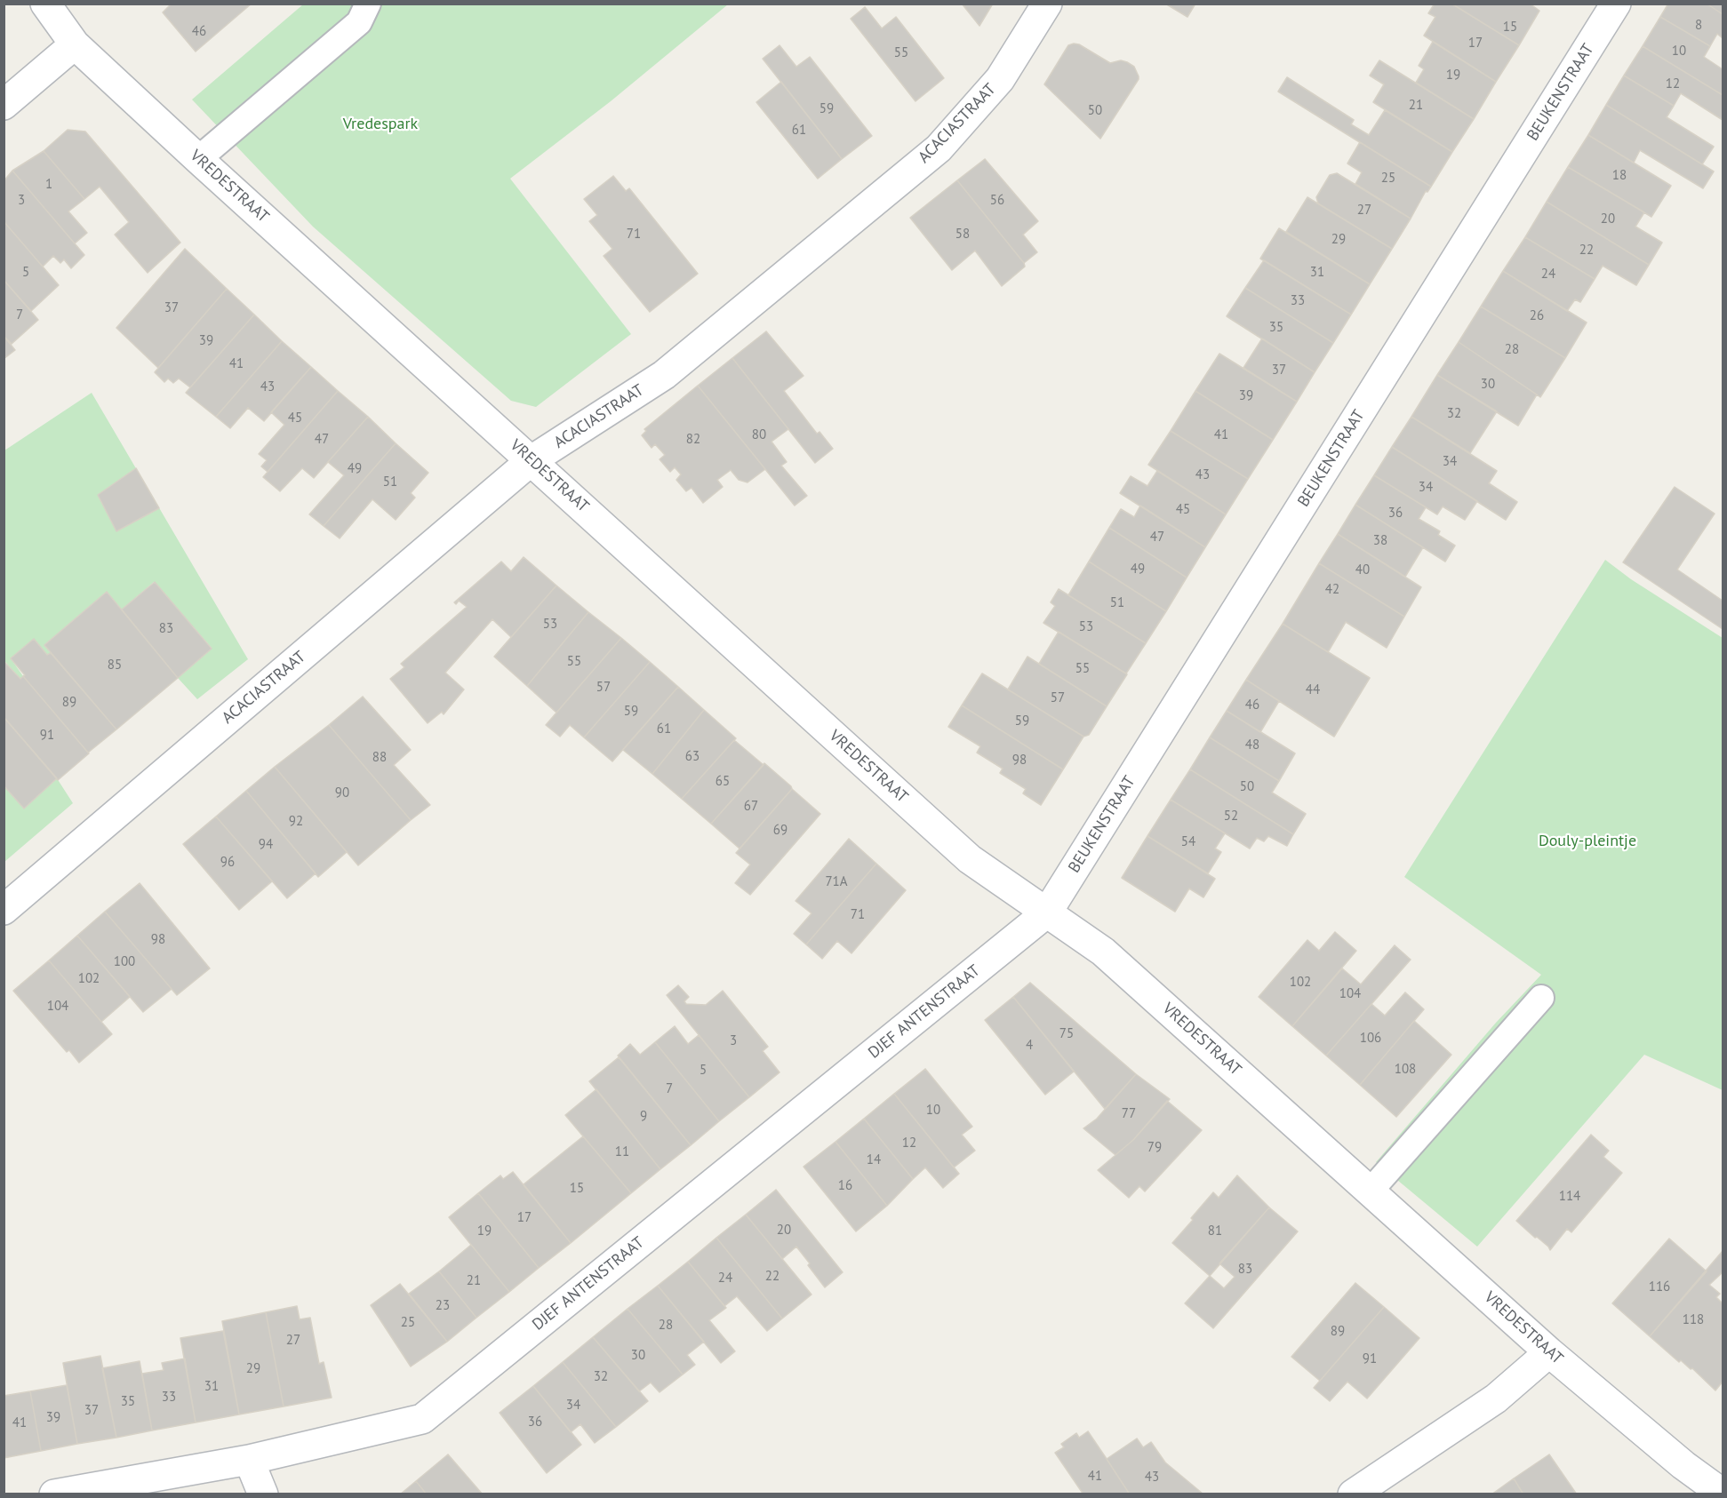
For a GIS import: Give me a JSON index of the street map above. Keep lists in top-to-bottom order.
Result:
{
  "streets": {
    "street": [
      "BEUKENSTRAAT",
      "ACACIASTRAAT",
      "VREDESTRAAT",
      "DJEF ANTENSTRAAT"
    ]
  },
  "crossings": [
    ["BEUKENSTRAAT", "VREDESTRAAT"],
    ["BEUKENSTRAAT", "DJEF ANTENSTRAAT"],
    ["ACACIASTRAAT", "VREDESTRAAT"],
    ["VREDESTRAAT", "DJEF ANTENSTRAAT"]
  ],
  "parks": ["Vredespark", "Douly-pleintje"],
  "house_numbers": [
    "8",
    "15",
    "46",
    "17",
    "10",
    "55",
    "19",
    "12",
    "21",
    "59",
    "50",
    "61",
    "18",
    "25",
    "1",
    "3",
    "56",
    "27",
    "20",
    "71",
    "58",
    "29",
    "22",
    "5",
    "31",
    "24",
    "33",
    "37",
    "7",
    "26",
    "35",
    "39",
    "28",
    "41",
    "37",
    "30",
    "43",
    "39",
    "32",
    "45",
    "80",
    "41",
    "47",
    "82",
    "34",
    "49",
    "43",
    "51",
    "34",
    "45",
    "36",
    "47",
    "38",
    "49",
    "40",
    "42",
    "51",
    "53",
    "53",
    "83",
    "55",
    "85",
    "55",
    "57",
    "44",
    "57",
    "89",
    "46",
    "59",
    "59",
    "61",
    "91",
    "48",
    "63",
    "88",
    "98",
    "65",
    "50",
    "90",
    "67",
    "52",
    "92",
    "69",
    "54",
    "94",
    "96",
    "71A",
    "71",
    "98",
    "100",
    "102",
    "102",
    "104",
    "104",
    "75",
    "106",
    "3",
    "4",
    "108",
    "5",
    "7",
    "10",
    "77",
    "9",
    "12",
    "79",
    "11",
    "14",
    "16",
    "15",
    "114",
    "17",
    "20",
    "19",
    "81",
    "83",
    "22",
    "24",
    "21",
    "116",
    "23",
    "118",
    "25",
    "28",
    "89",
    "27",
    "30",
    "91",
    "29",
    "32",
    "31",
    "33",
    "35",
    "34",
    "37",
    "39",
    "36",
    "41",
    "41",
    "43"
  ]
}
